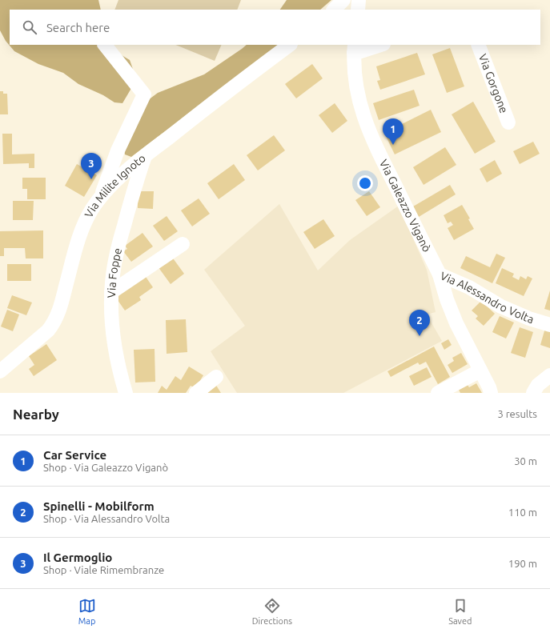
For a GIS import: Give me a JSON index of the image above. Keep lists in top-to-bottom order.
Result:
{
  "streets": {
    "street": [
      "Via Gorgone",
      "Via Milite Ignoto",
      "Via Galeazzo Viganò",
      "Via Foppe",
      "Via Alessandro Volta"
    ]
  },
  "crossings": [
    ["Via Milite Ignoto", "Via Foppe"],
    ["Via Galeazzo Viganò", "Via Alessandro Volta"]
  ],
  "page": {
    "search": "Search here",
    "pins": ["1", "3", "2"],
    "heading": ["Nearby", "3 results"],
    "list": [
      {
        "mark": "1",
        "name": "Car Service",
        "note": "Shop · Via Galeazzo Viganò",
        "value": "30 m"
      },
      {
        "mark": "2",
        "name": "Spinelli - Mobilform",
        "note": "Shop · Via Alessandro Volta",
        "value": "110 m"
      },
      {
        "mark": "3",
        "name": "Il Germoglio",
        "note": "Shop · Viale Rimembranze",
        "value": "190 m"
      }
    ],
    "nav": ["Map", "Directions", "Saved"]
  }
}
